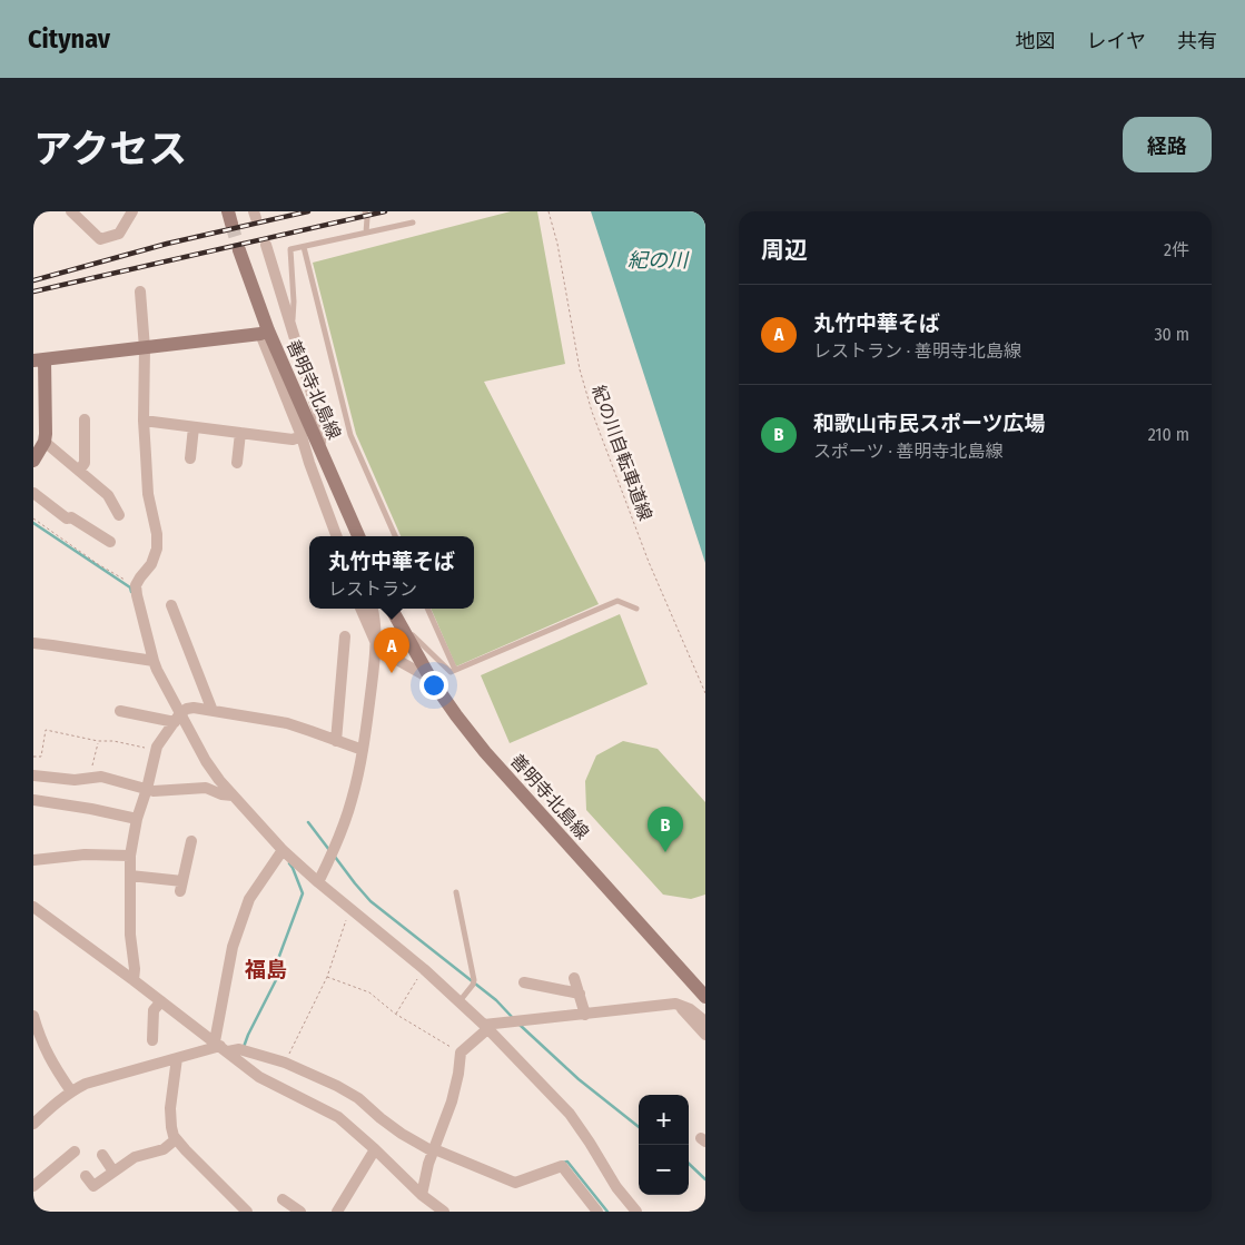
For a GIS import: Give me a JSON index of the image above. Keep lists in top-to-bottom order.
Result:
{
  "streets": {
    "main road": ["善明寺北島線"],
    "path": ["紀の川自転車道線"]
  },
  "districts": ["福島"],
  "water": ["紀の川"],
  "page": {
    "header": "Citynav",
    "nav": ["地図", "レイヤ", "共有"],
    "title": "アクセス",
    "buttons": "経路",
    "heading": ["周辺", "2件"],
    "list": [
      {
        "mark": "A",
        "name": "丸竹中華そば",
        "note": "レストラン · 善明寺北島線",
        "value": "30 m"
      },
      {
        "mark": "B",
        "name": "和歌山市民スポーツ広場",
        "note": "スポーツ · 善明寺北島線",
        "value": "210 m"
      }
    ],
    "popup": ["丸竹中華そば", "レストラン"],
    "pins": ["A", "B"],
    "map_buttons": ["+", "−"]
  }
}
